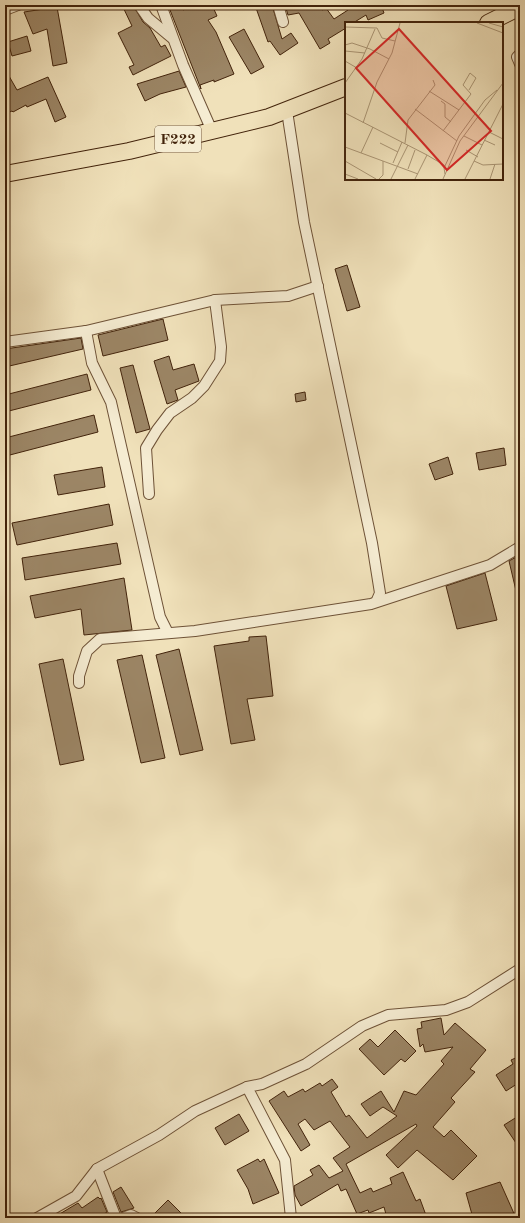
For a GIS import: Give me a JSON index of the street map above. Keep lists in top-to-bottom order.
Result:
{
  "streets": {
    "main road": ["F222"]
  }
}
